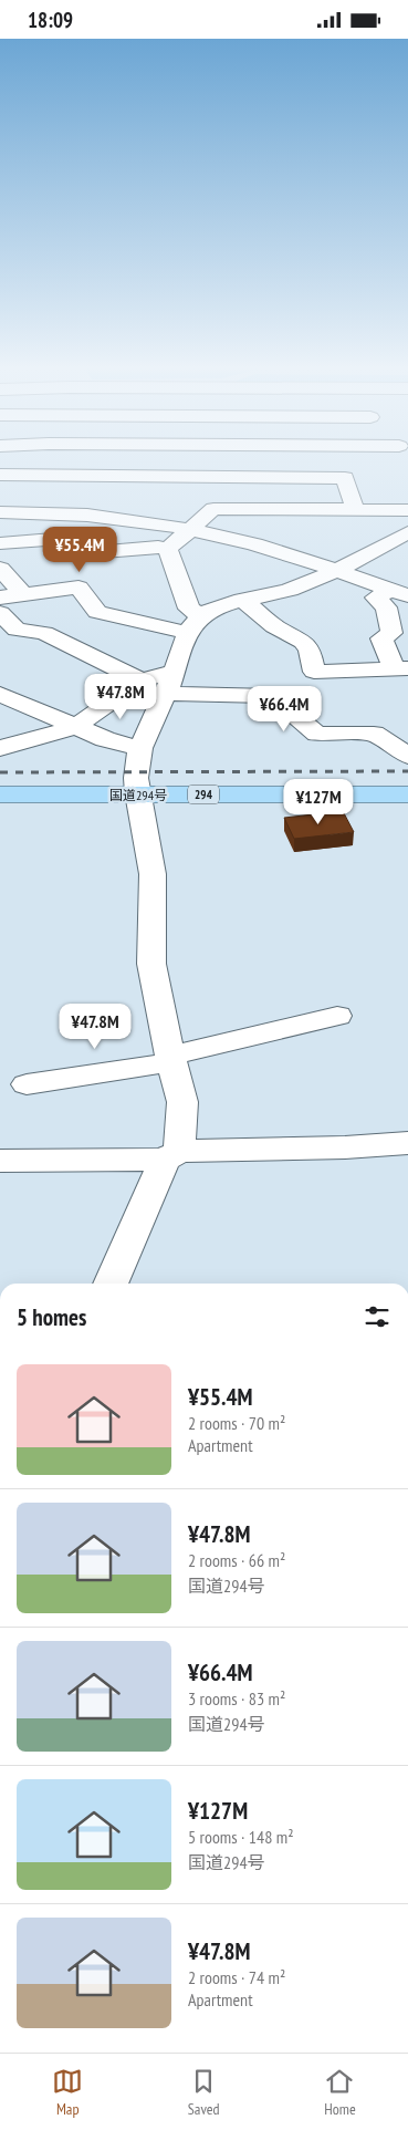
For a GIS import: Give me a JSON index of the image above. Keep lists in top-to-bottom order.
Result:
{
  "streets": {
    "highway": ["国道294号", "294"]
  },
  "page": {
    "status": "18:09",
    "price": [
      "¥55.4M",
      "¥47.8M",
      "¥66.4M",
      "¥127M",
      "¥47.8M"
    ],
    "heading": "5 homes",
    "list": [
      {
        "name": "¥55.4M",
        "note": "2 rooms · 70 m² · Apartment"
      },
      {
        "name": "¥47.8M",
        "note": "2 rooms · 66 m² · 国道294号"
      },
      {
        "name": "¥66.4M",
        "note": "3 rooms · 83 m² · 国道294号"
      },
      {
        "name": "¥127M",
        "note": "5 rooms · 148 m² · 国道294号"
      },
      {
        "name": "¥47.8M",
        "note": "2 rooms · 74 m² · Apartment"
      }
    ],
    "tabs": ["Map", "Saved", "Home"]
  }
}
